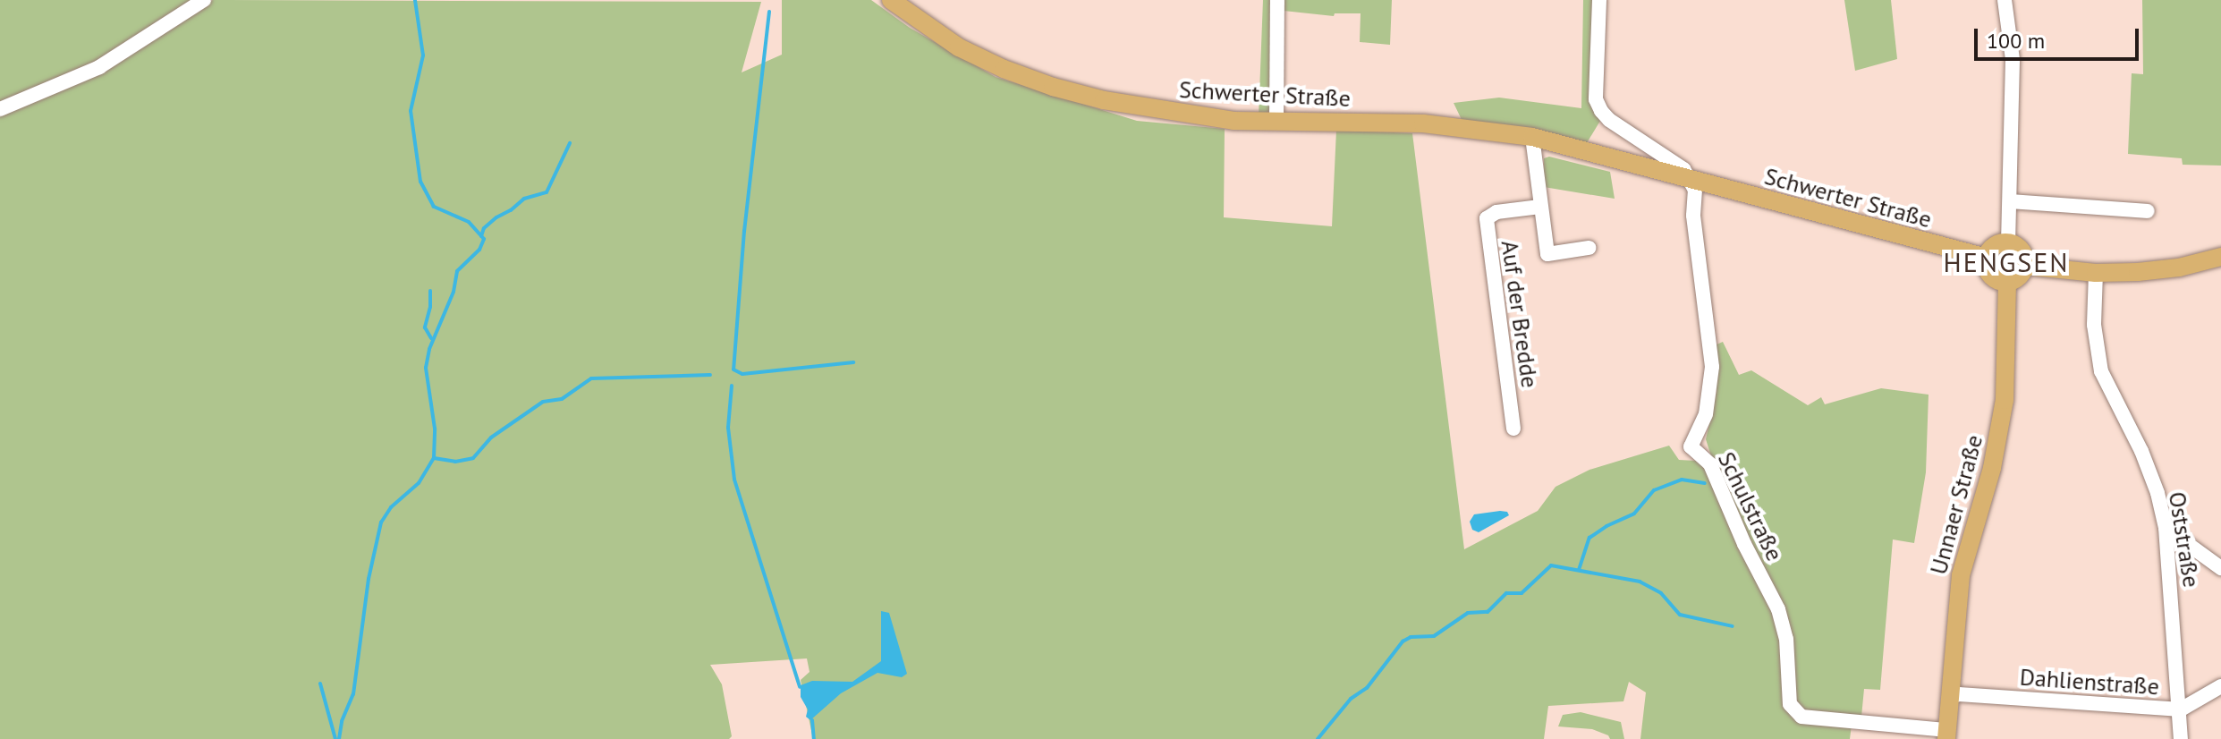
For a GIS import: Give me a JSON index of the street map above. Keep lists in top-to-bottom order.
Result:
{
  "streets": {
    "main road": ["Schwerter Straße", "Unnaer Straße"],
    "street": [
      "Auf der Bredde",
      "Schulstraße",
      "Oststraße",
      "Dahlienstraße"
    ]
  },
  "crossings": [
    ["Schwerter Straße", "Unnaer Straße"],
    ["Schwerter Straße", "Schulstraße"],
    ["Unnaer Straße", "Schulstraße"],
    ["Unnaer Straße", "Dahlienstraße"],
    ["Oststraße", "Dahlienstraße"]
  ],
  "districts": ["HENGSEN"],
  "scale_bar": "100 m"
}
